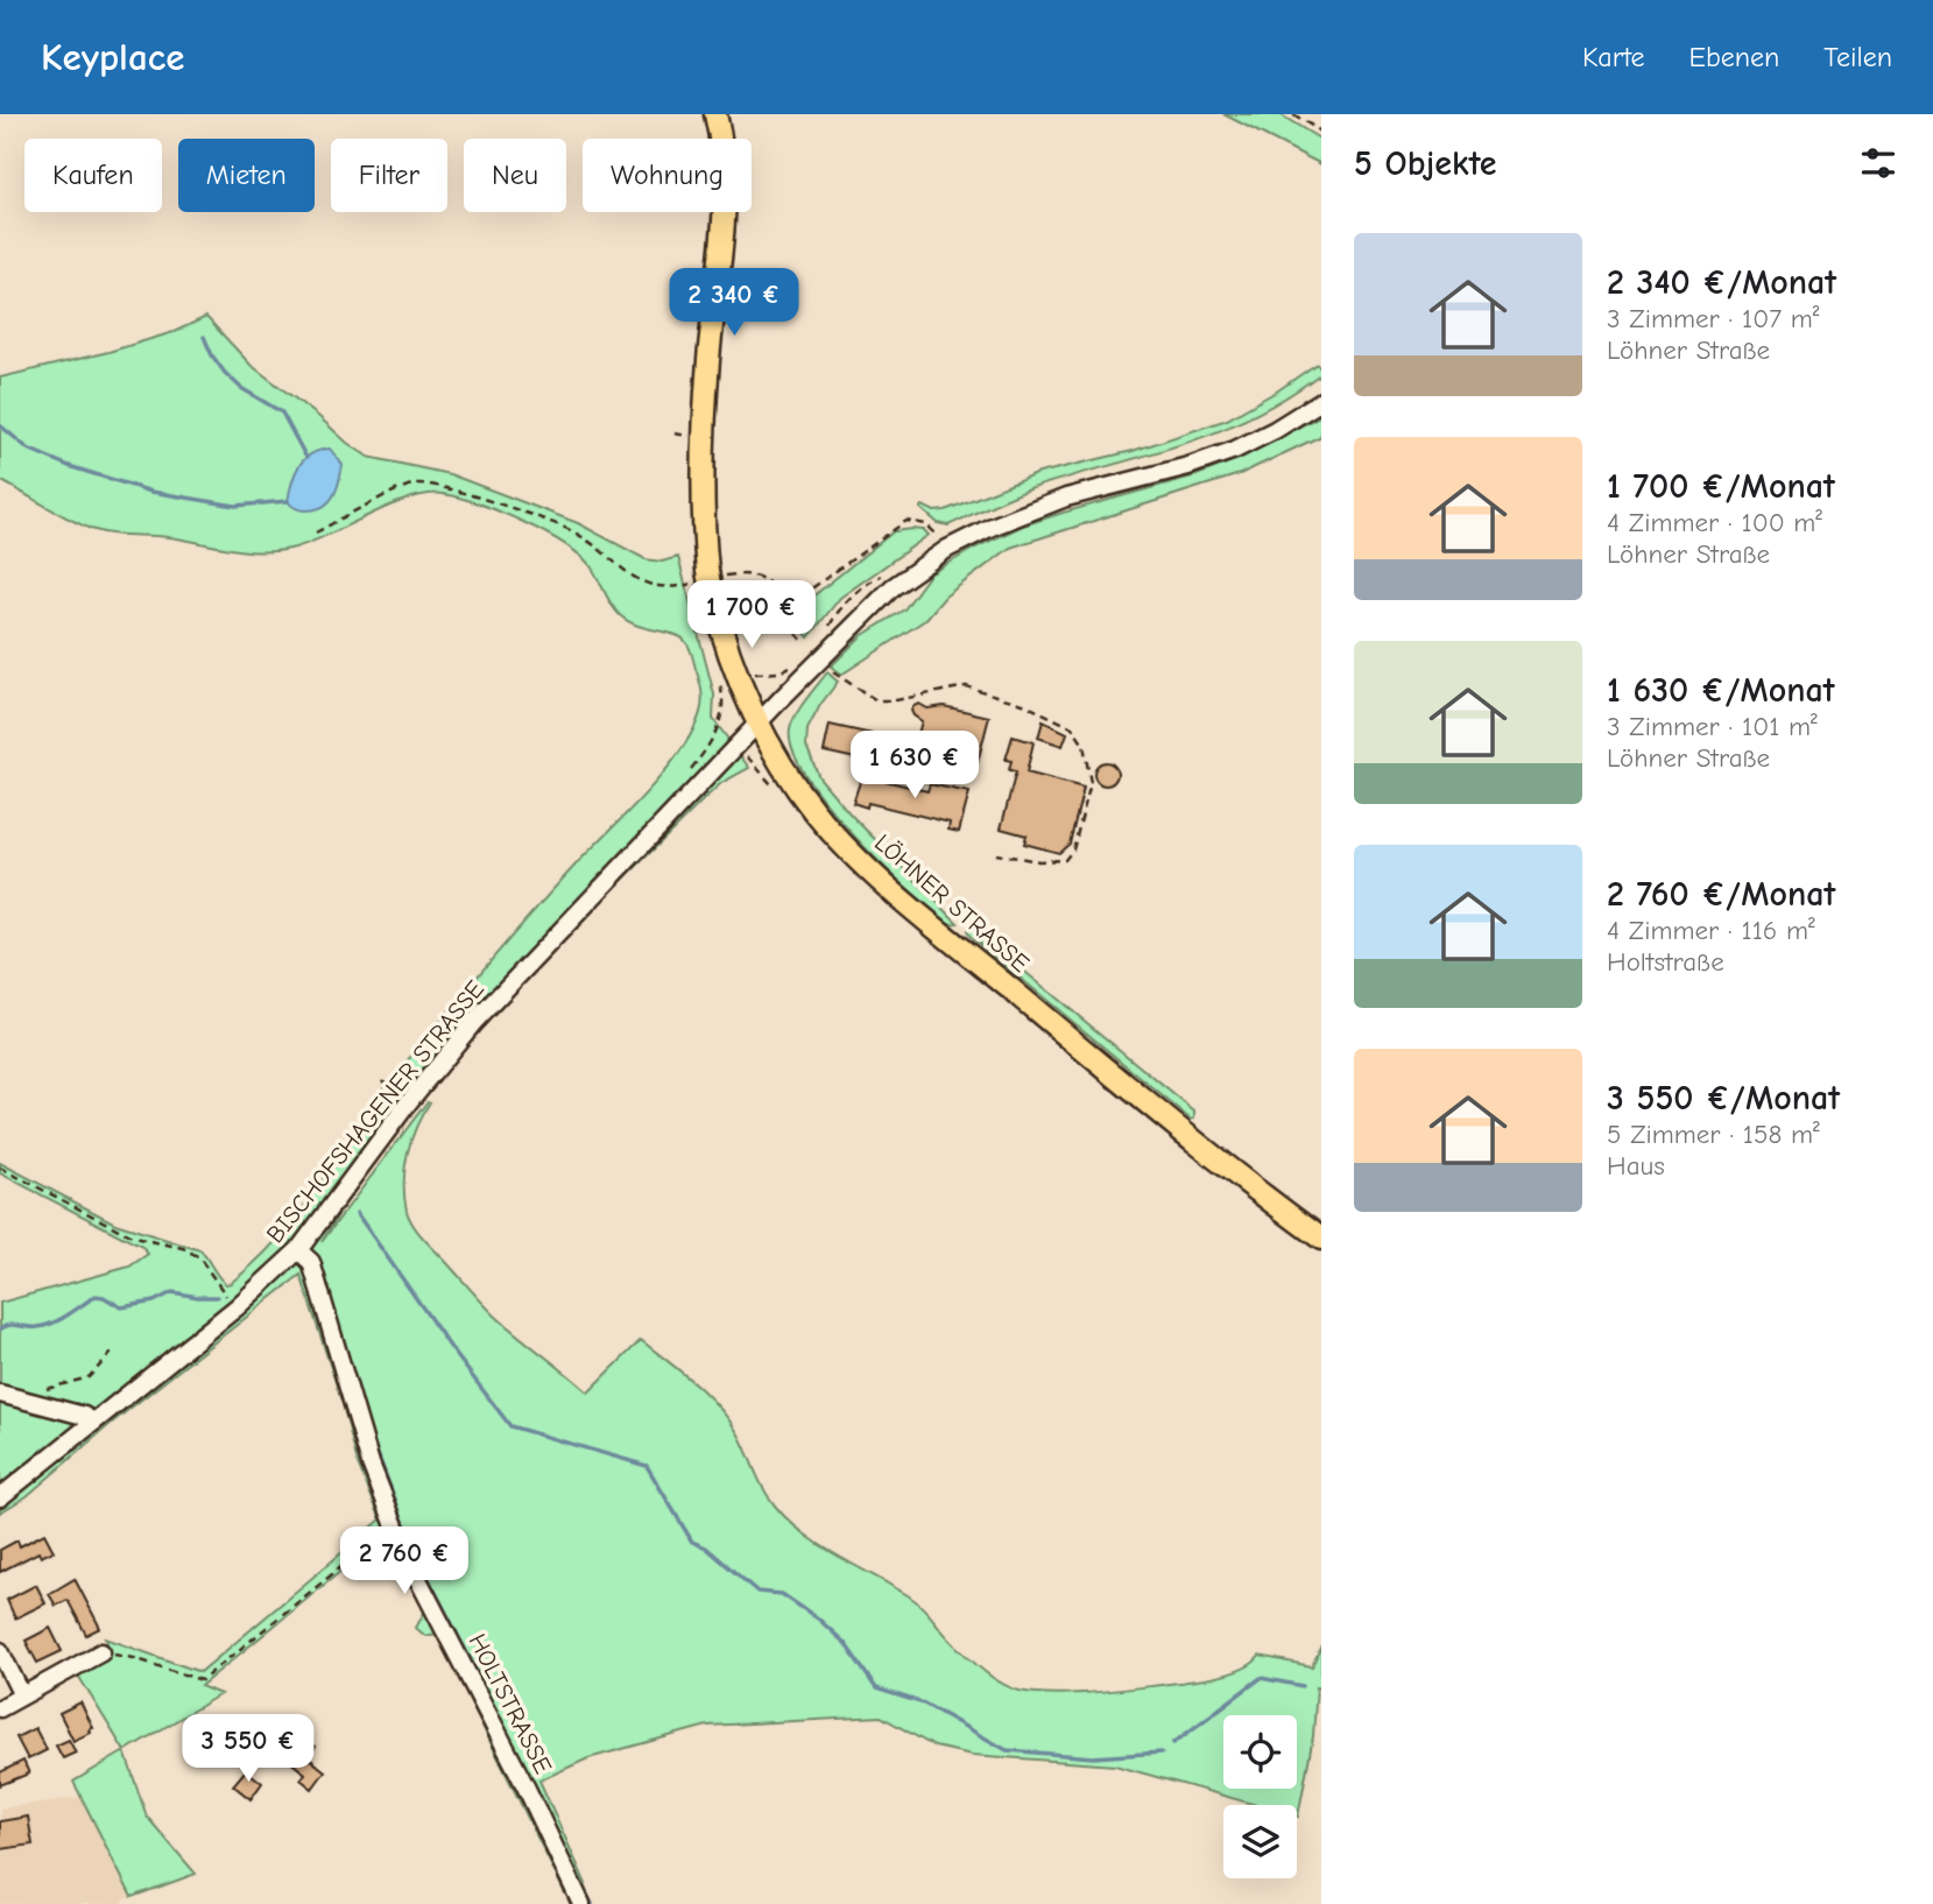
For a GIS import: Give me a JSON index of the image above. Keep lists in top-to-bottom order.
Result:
{
  "streets": {
    "main road": ["LÖHNER STRASSE"],
    "street": ["BISCHOFSHAGENER STRASSE", "HOLTSTRASSE"]
  },
  "crossings": [
    ["LÖHNER STRASSE", "BISCHOFSHAGENER STRASSE"],
    ["BISCHOFSHAGENER STRASSE", "HOLTSTRASSE"]
  ],
  "page": {
    "header": "Keyplace",
    "nav": ["Karte", "Ebenen", "Teilen"],
    "heading": "5 Objekte",
    "chip": [
      "Kaufen",
      "Mieten",
      "Filter",
      "Neu",
      "Wohnung"
    ],
    "list": [
      {
        "name": "2 340 €/Monat",
        "note": "3 Zimmer · 107 m² · Löhner Straße"
      },
      {
        "name": "1 700 €/Monat",
        "note": "4 Zimmer · 100 m² · Löhner Straße"
      },
      {
        "name": "1 630 €/Monat",
        "note": "3 Zimmer · 101 m² · Löhner Straße"
      },
      {
        "name": "2 760 €/Monat",
        "note": "4 Zimmer · 116 m² · Holtstraße"
      },
      {
        "name": "3 550 €/Monat",
        "note": "5 Zimmer · 158 m² · Haus"
      }
    ],
    "price": [
      "2 340 €",
      "1 700 €",
      "1 630 €",
      "2 760 €",
      "3 550 €"
    ]
  }
}
